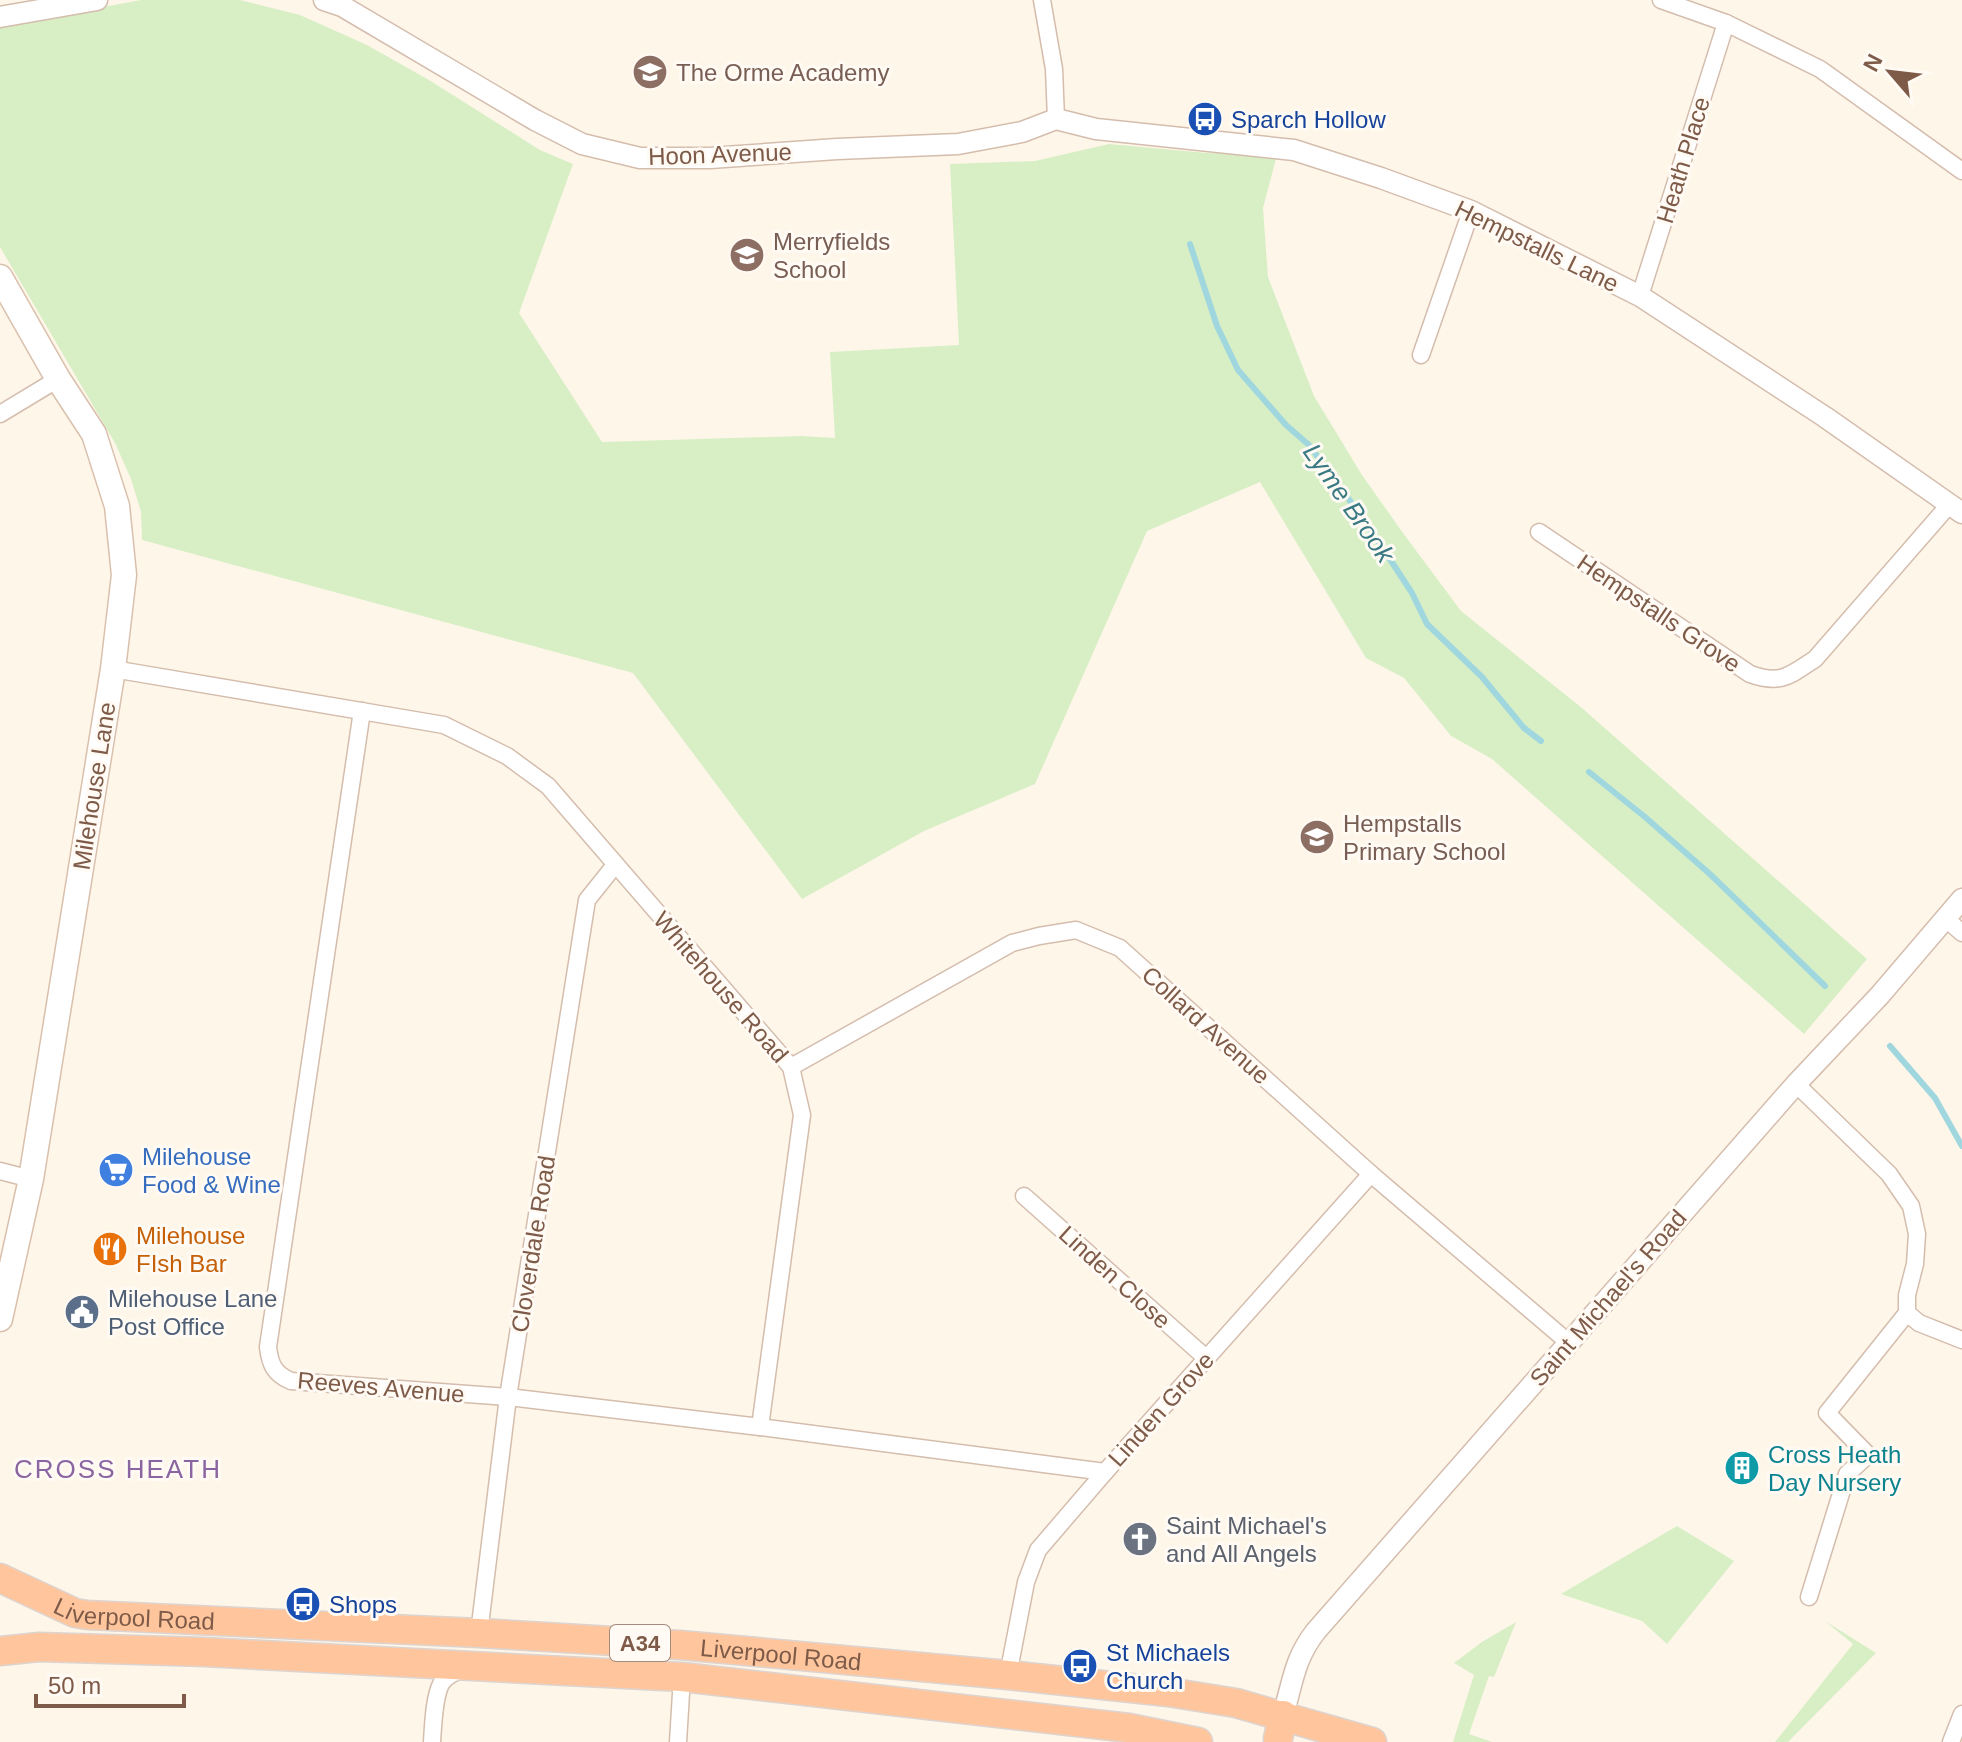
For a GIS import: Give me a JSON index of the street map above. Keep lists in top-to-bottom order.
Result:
{
  "streets": {
    "highway": ["Liverpool Road", "A34"],
    "main road": ["Milehouse Lane"],
    "street": [
      "Hoon Avenue",
      "Heath Place",
      "Hempstalls Lane",
      "Hempstalls Grove",
      "Whitehouse Road",
      "Collard Avenue",
      "Cloverdale Road",
      "Linden Close",
      "Saint Michael's Road",
      "Reeves Avenue",
      "Linden Grove"
    ]
  },
  "crossings": [
    ["Hoon Avenue", "Hempstalls Lane"],
    ["Heath Place", "Hempstalls Lane"],
    ["Hempstalls Lane", "Hempstalls Grove"],
    ["Milehouse Lane", "Whitehouse Road"],
    ["Whitehouse Road", "Collard Avenue"],
    ["Whitehouse Road", "Cloverdale Road"],
    ["Whitehouse Road", "Reeves Avenue"],
    ["Collard Avenue", "Saint Michael's Road"],
    ["Collard Avenue", "Linden Grove"],
    ["Cloverdale Road", "Reeves Avenue"],
    ["Cloverdale Road", "Liverpool Road"],
    ["Linden Close", "Linden Grove"],
    ["Saint Michael's Road", "Liverpool Road"],
    ["Reeves Avenue", "Linden Grove"],
    ["Linden Grove", "Liverpool Road"]
  ],
  "districts": ["CROSS HEATH"],
  "water": ["Lyme Brook"],
  "places": {
    "school or university": ["The Orme Academy", "Merryfields School", "Hempstalls Primary School"],
    "bus stop": ["Sparch Hollow", "Shops", "St Michaels Church"],
    "supermarket": ["Milehouse Food & Wine"],
    "restaurant": ["Milehouse FIsh Bar"],
    "public building": ["Milehouse Lane Post Office"],
    "building": ["Cross Heath Day Nursery"],
    "church": ["Saint Michael's and All Angels"]
  },
  "scale_bar": "50 m",
  "north": "top left"
}
